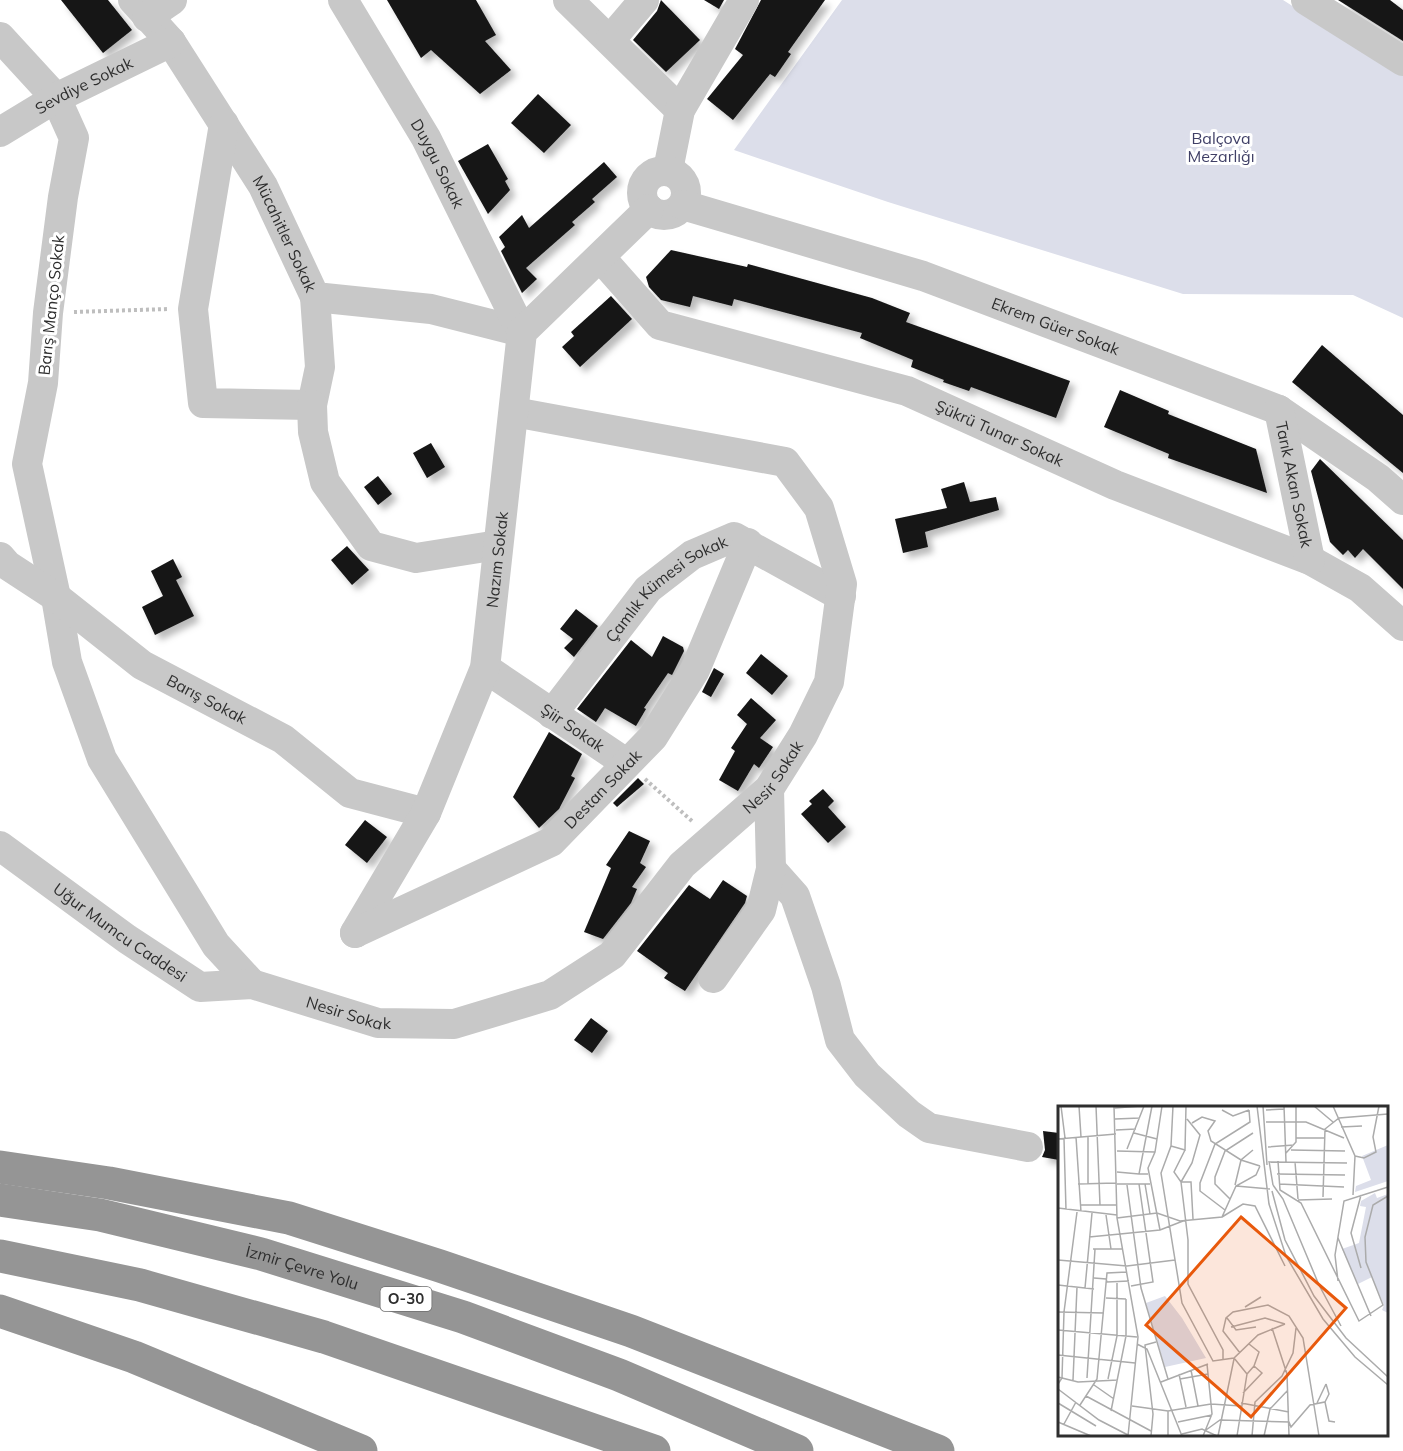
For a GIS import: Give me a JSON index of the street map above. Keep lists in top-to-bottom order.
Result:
{
  "streets": {
    "highway": ["İzmir Çevre Yolu", "O-30"],
    "street": [
      "Sevdiye Sokak",
      "Duygu Sokak",
      "Mücahitler Sokak",
      "Barış Manço Sokak",
      "Ekrem Güer Sokak",
      "Şükrü Tunar Sokak",
      "Tarık Akan Sokak",
      "Nazım Sokak",
      "Çamlık Kümesi Sokak",
      "Barış Sokak",
      "Şiir Sokak",
      "Nesir Sokak",
      "Destan Sokak",
      "Uğur Mumcu Caddesi"
    ]
  },
  "crossings": [
    ["Sevdiye Sokak", "Mücahitler Sokak"],
    ["Sevdiye Sokak", "Barış Manço Sokak"],
    ["Duygu Sokak", "Mücahitler Sokak"],
    ["Duygu Sokak", "Nazım Sokak"],
    ["Mücahitler Sokak", "Nazım Sokak"],
    ["Barış Manço Sokak", "Barış Sokak"],
    ["Barış Manço Sokak", "Nesir Sokak"],
    ["Barış Manço Sokak", "Uğur Mumcu Caddesi"],
    ["Ekrem Güer Sokak", "Tarık Akan Sokak"],
    ["Şükrü Tunar Sokak", "Tarık Akan Sokak"],
    ["Nazım Sokak", "Barış Sokak"],
    ["Nazım Sokak", "Şiir Sokak"],
    ["Nazım Sokak", "Nesir Sokak"],
    ["Nazım Sokak", "Destan Sokak"],
    ["Çamlık Kümesi Sokak", "Şiir Sokak"],
    ["Çamlık Kümesi Sokak", "Nesir Sokak"],
    ["Çamlık Kümesi Sokak", "Destan Sokak"],
    ["Şiir Sokak", "Destan Sokak"],
    ["Nesir Sokak", "Uğur Mumcu Caddesi"]
  ],
  "parks": ["Balçova Mezarlığı"]
}
